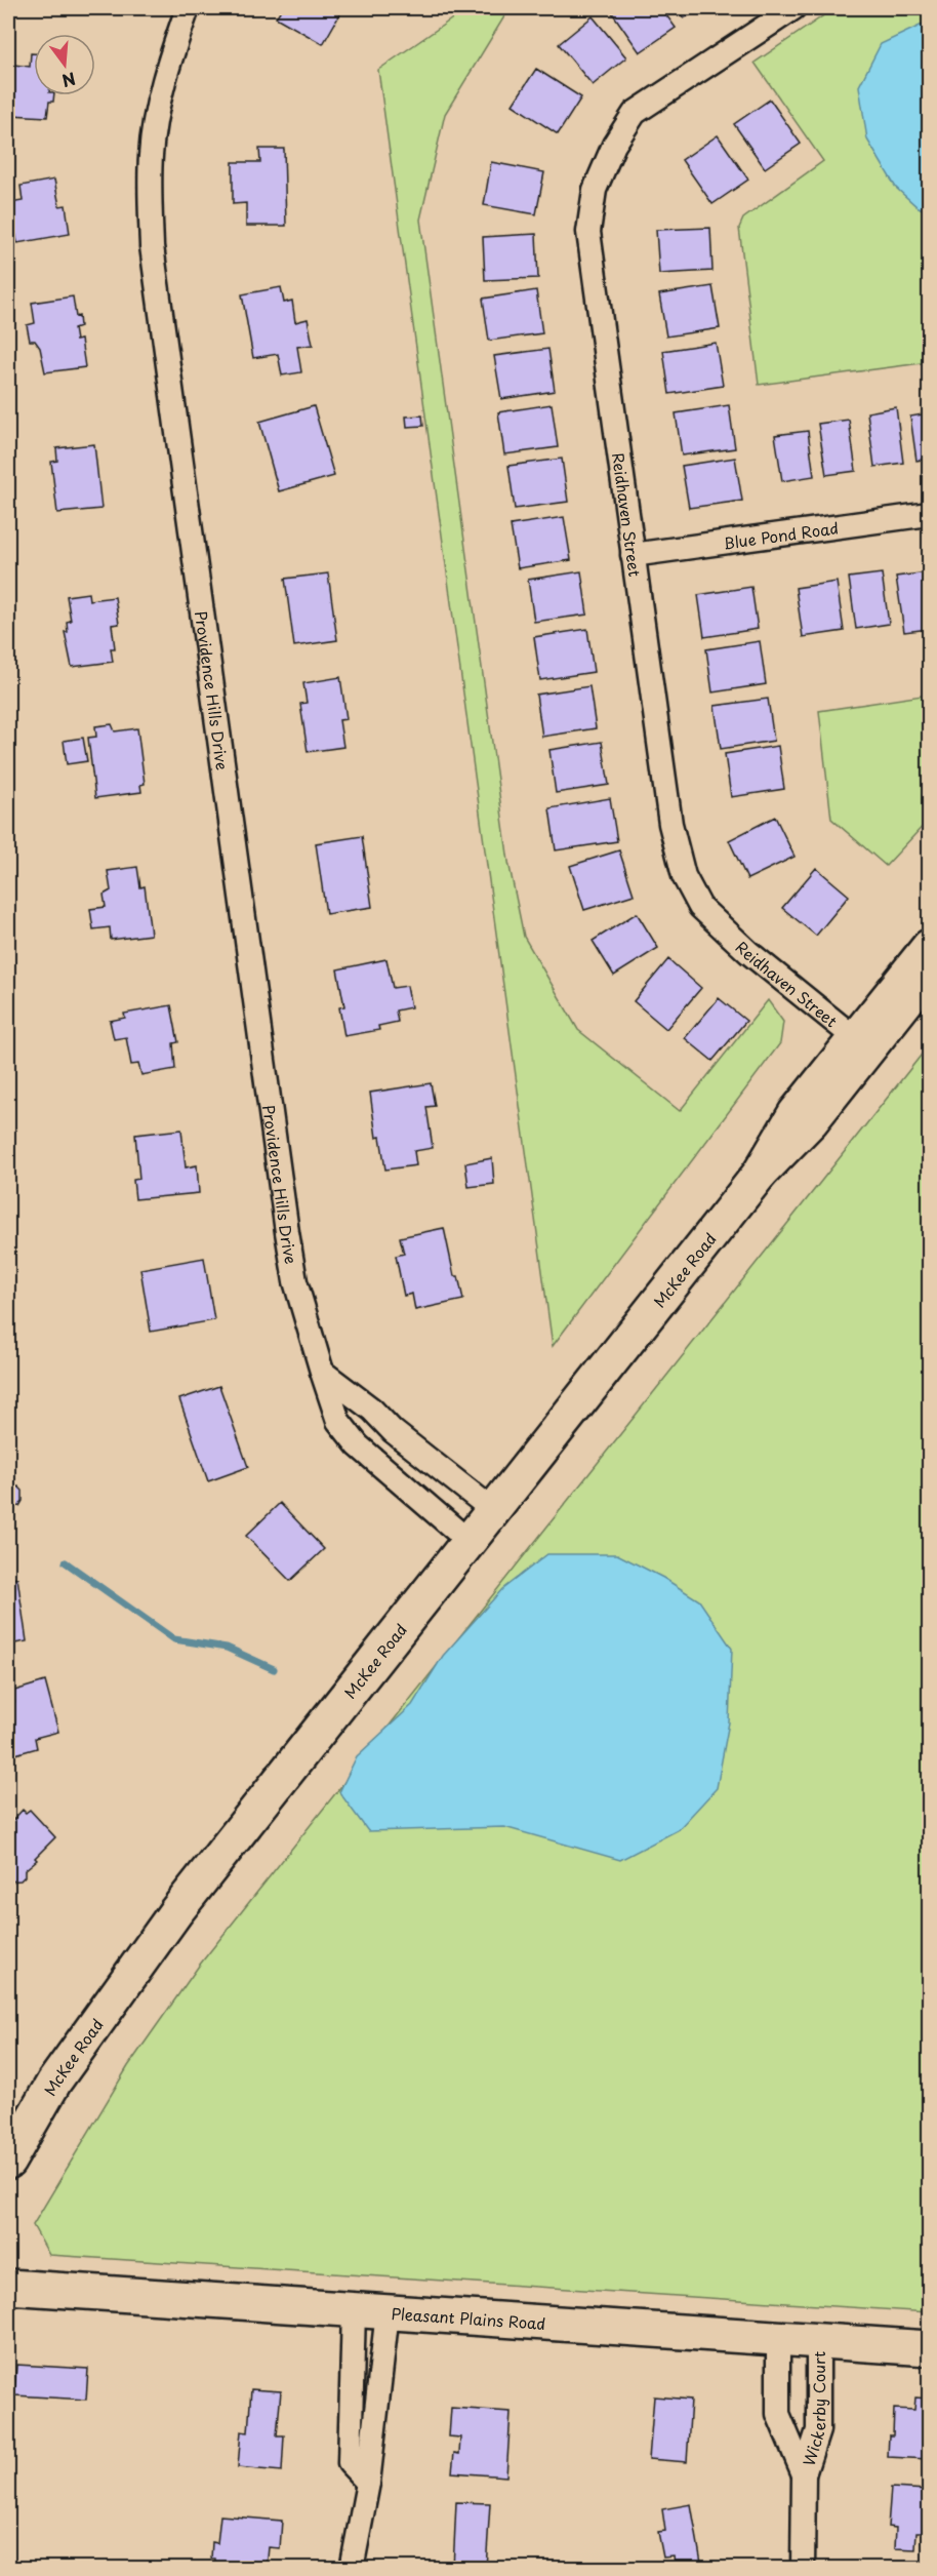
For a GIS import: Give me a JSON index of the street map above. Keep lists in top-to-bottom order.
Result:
{
  "streets": {
    "street": [
      "Reidhaven Street",
      "Blue Pond Road",
      "Providence Hills Drive",
      "McKee Road",
      "Pleasant Plains Road",
      "Wickerby Court"
    ]
  },
  "crossings": [
    ["Reidhaven Street", "Blue Pond Road"],
    ["Reidhaven Street", "McKee Road"],
    ["Providence Hills Drive", "McKee Road"],
    ["Pleasant Plains Road", "Wickerby Court"]
  ],
  "north": "bottom"
}
